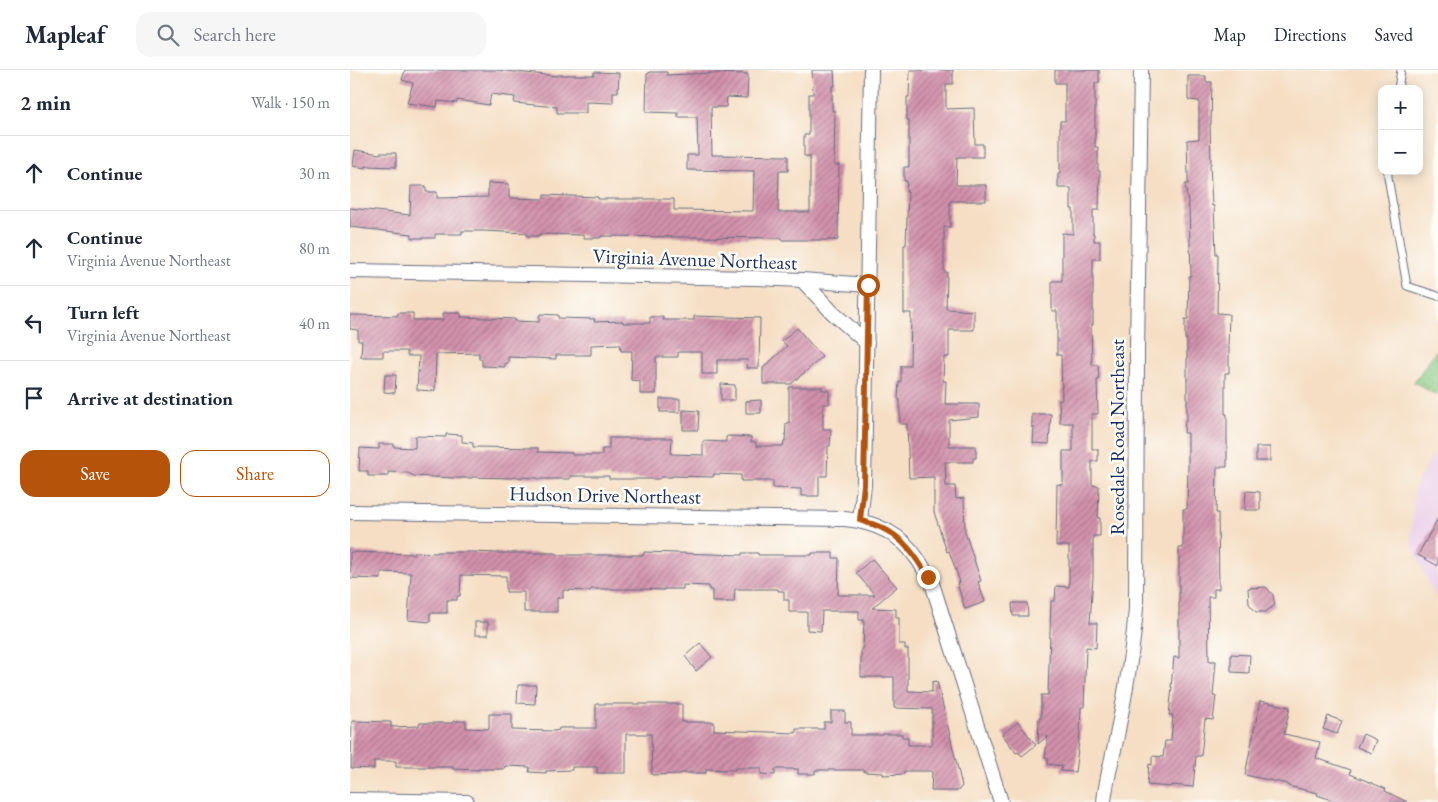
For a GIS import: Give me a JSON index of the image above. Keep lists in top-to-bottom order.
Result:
{
  "streets": {
    "street": ["Virginia Avenue Northeast", "Rosedale Road Northeast", "Hudson Drive Northeast"]
  },
  "page": {
    "header": "Mapleaf",
    "search": "Search here",
    "nav": ["Map", "Directions", "Saved"],
    "heading": ["2 min", "Walk · 150 m"],
    "map_buttons": ["+", "−"],
    "list": [
      ["Continue", "30 m"],
      ["Continue", "Virginia Avenue Northeast", "80 m"],
      ["Turn left", "Virginia Avenue Northeast", "40 m"],
      "Arrive at destination"
    ],
    "buttons": ["Save", "Share"]
  }
}
